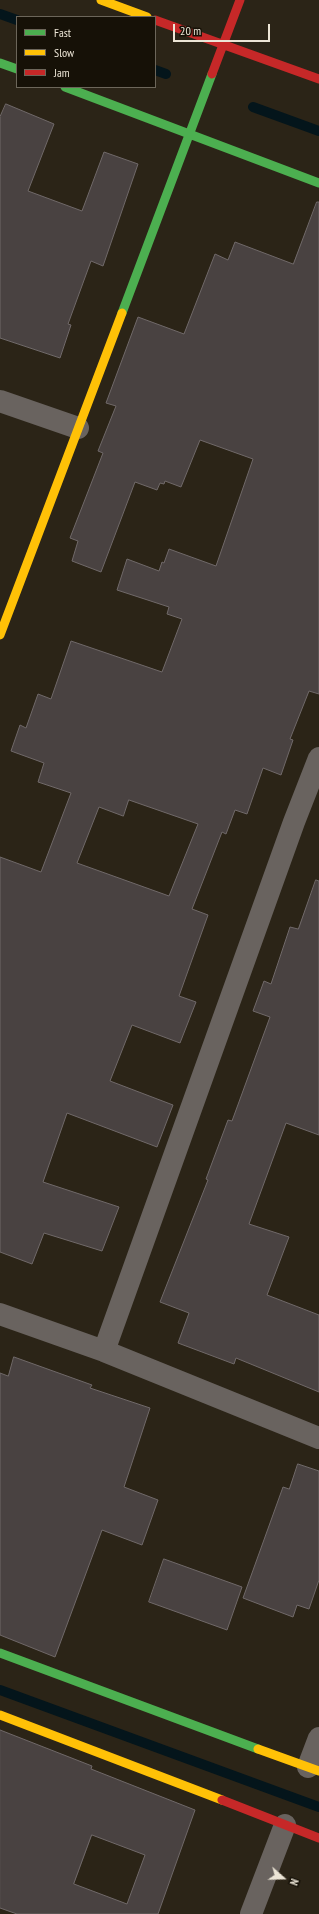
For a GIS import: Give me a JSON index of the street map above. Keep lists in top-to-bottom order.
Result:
{
  "legend": ["Fast", "Slow", "Jam"],
  "scale_bar": "20 m",
  "north": "right"
}
